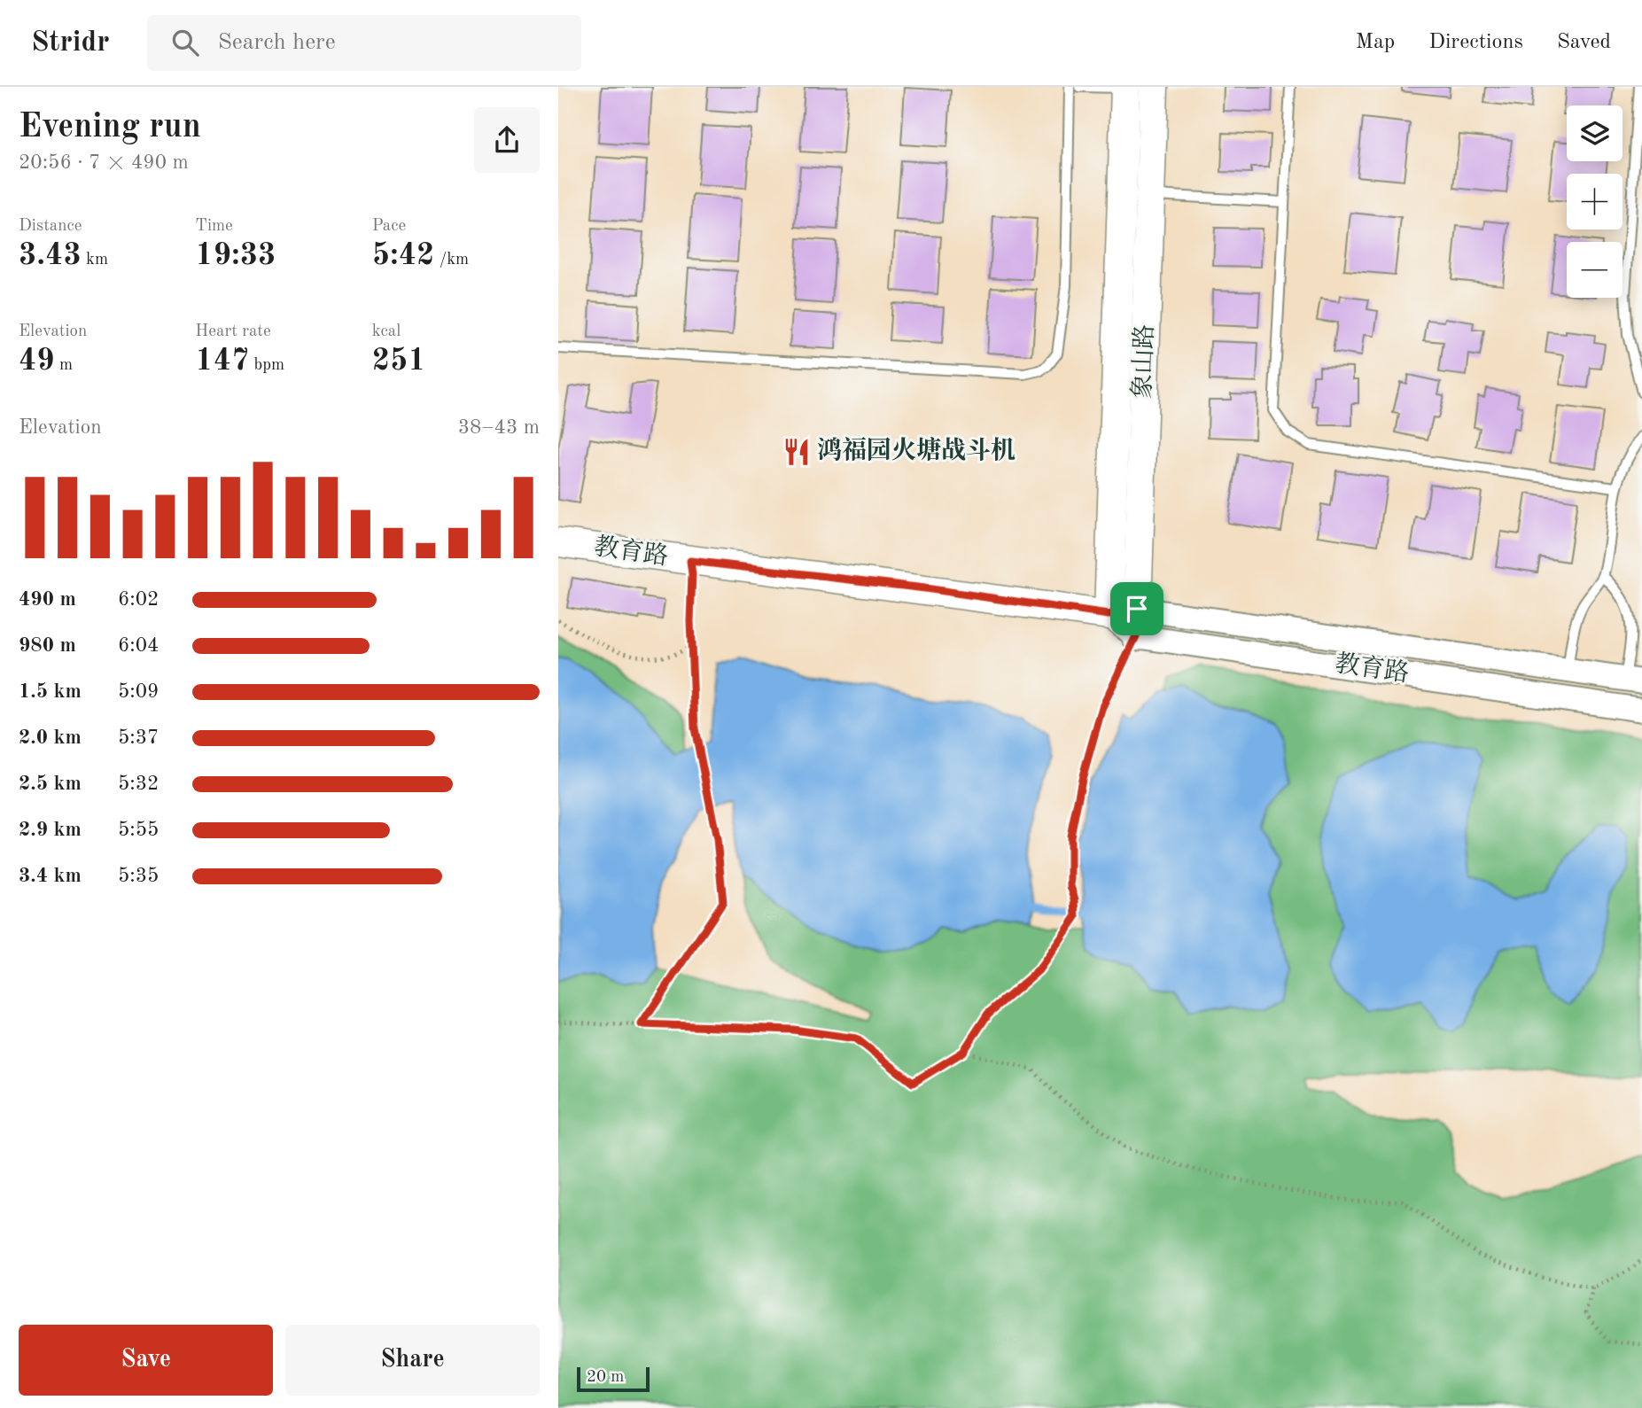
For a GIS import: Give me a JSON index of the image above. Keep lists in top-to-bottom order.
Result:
{
  "streets": {
    "main road": ["象山路", "教育路"]
  },
  "crossings": [
    ["象山路", "教育路"]
  ],
  "places": {
    "restaurant": ["鸿福园火塘战斗机"]
  },
  "scale_bar": "20 m",
  "page": {
    "header": "Stridr",
    "search": "Search here",
    "nav": ["Map", "Directions", "Saved"],
    "heading": ["Evening run", "20:56 · 7 × 490 m"],
    "map_buttons": ["+", "−"],
    "stats": [
      ["Distance", "3.43 km"],
      ["Time", "19:33"],
      ["Pace", "5:42 /km"],
      ["Elevation", "49 m"],
      ["Heart rate", "147 bpm"],
      ["kcal", "251"]
    ],
    "chart": ["Elevation", "38–43 m"],
    "list": [
      {
        "name": "490 m",
        "note": "6:02"
      },
      {
        "name": "980 m",
        "note": "6:04"
      },
      {
        "name": "1.5 km",
        "note": "5:09"
      },
      {
        "name": "2.0 km",
        "note": "5:37"
      },
      {
        "name": "2.5 km",
        "note": "5:32"
      },
      {
        "name": "2.9 km",
        "note": "5:55"
      },
      {
        "name": "3.4 km",
        "note": "5:35"
      }
    ],
    "buttons": ["Save", "Share"],
    "scale": "20 m"
  }
}
